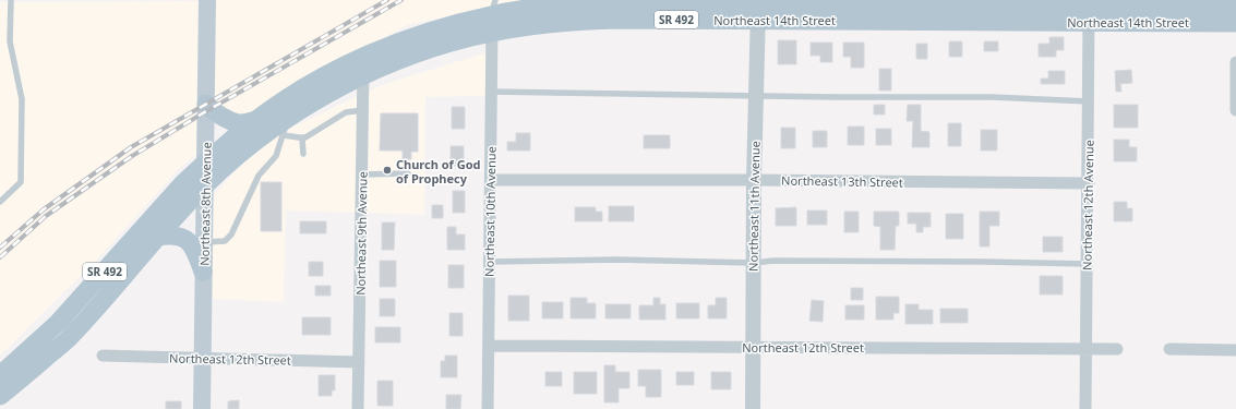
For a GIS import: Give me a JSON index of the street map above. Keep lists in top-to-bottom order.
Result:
{
  "streets": {
    "main road": ["SR 492", "Northeast 14th Street", "Northeast 8th Avenue"],
    "street": [
      "Northeast 13th Street",
      "Northeast 12th Avenue",
      "Northeast 11th Avenue",
      "Northeast 10th Avenue",
      "Northeast 9th Avenue",
      "Northeast 12th Street"
    ]
  },
  "crossings": [
    ["Northeast 14th Street", "Northeast 8th Avenue"],
    ["Northeast 14th Street", "Northeast 12th Avenue"],
    ["Northeast 14th Street", "Northeast 11th Avenue"],
    ["Northeast 14th Street", "Northeast 10th Avenue"],
    ["Northeast 14th Street", "Northeast 9th Avenue"],
    ["Northeast 13th Street", "Northeast 12th Avenue"],
    ["Northeast 13th Street", "Northeast 11th Avenue"],
    ["Northeast 13th Street", "Northeast 10th Avenue"],
    ["Northeast 8th Avenue", "Northeast 12th Street"],
    ["Northeast 12th Avenue", "Northeast 12th Street"],
    ["Northeast 11th Avenue", "Northeast 12th Street"],
    ["Northeast 10th Avenue", "Northeast 12th Street"],
    ["Northeast 9th Avenue", "Northeast 12th Street"]
  ],
  "places": ["Church of God of Prophecy"]
}
